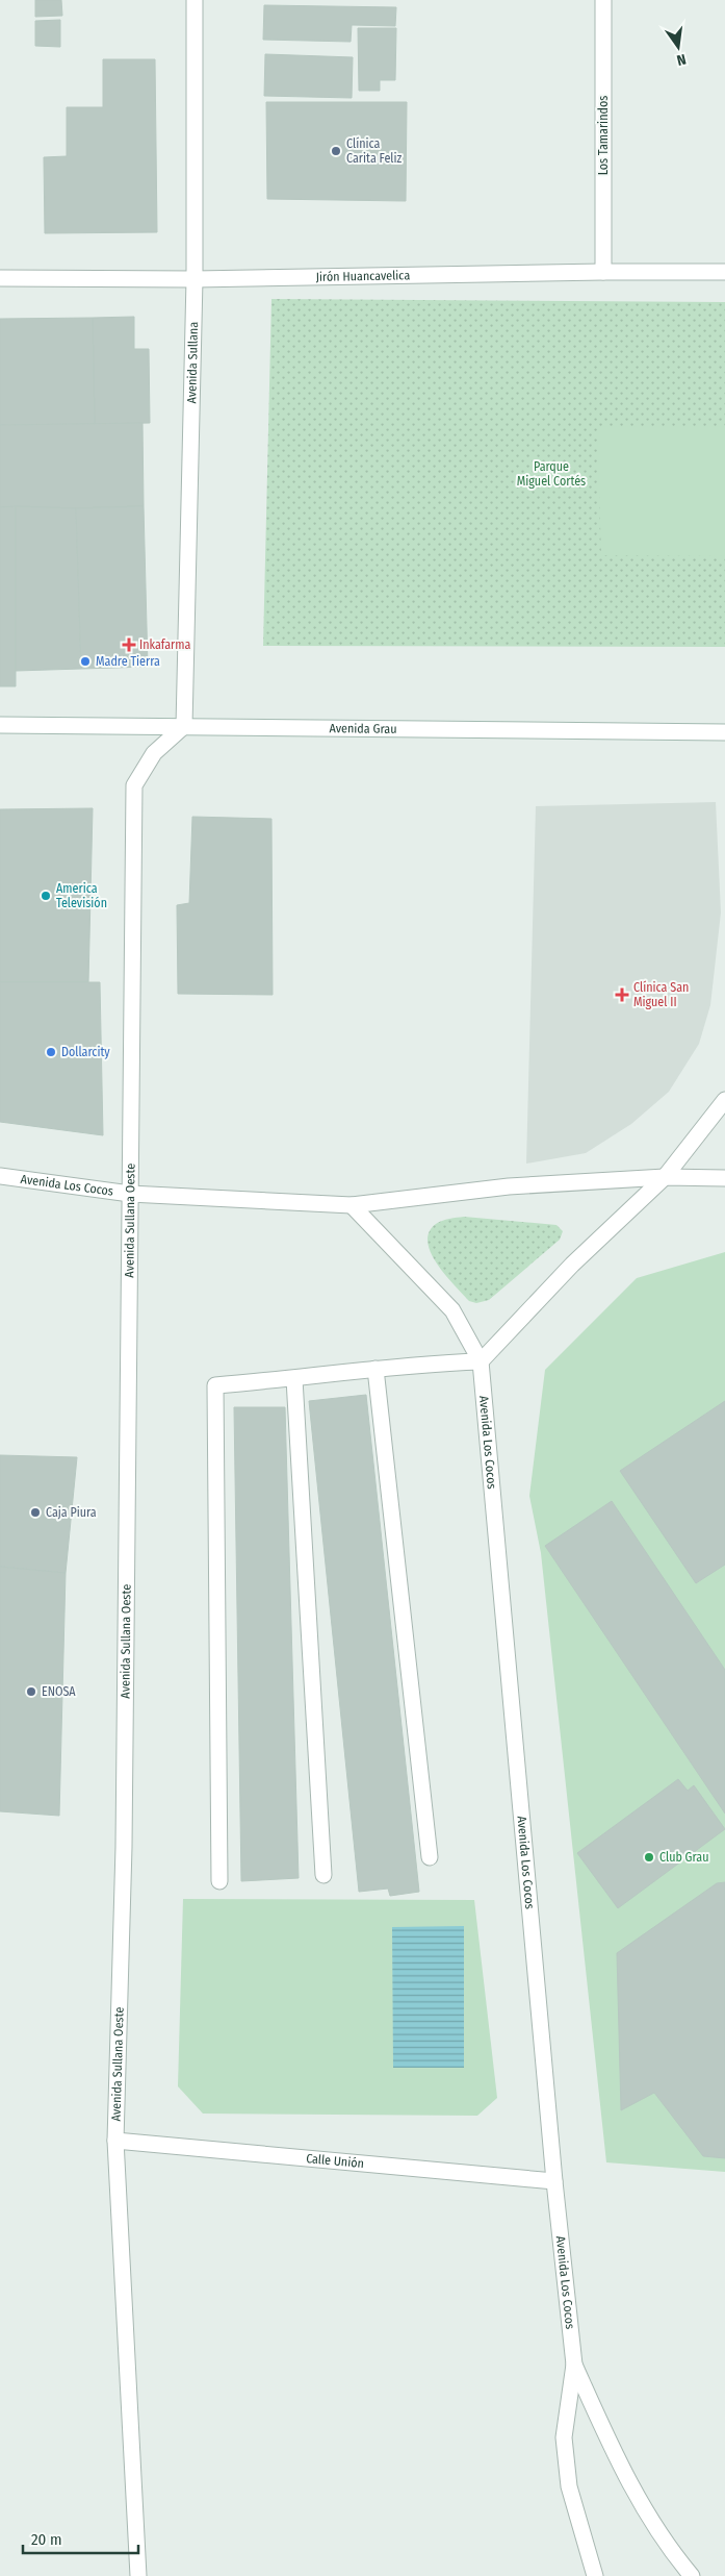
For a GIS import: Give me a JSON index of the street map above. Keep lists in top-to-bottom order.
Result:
{
  "streets": {
    "street": [
      "Los Tamarindos",
      "Jirón Huancavelica",
      "Avenida Sullana",
      "Avenida Grau",
      "Avenida Los Cocos",
      "Avenida Sullana Oeste",
      "Calle Unión"
    ]
  },
  "crossings": [
    ["Los Tamarindos", "Jirón Huancavelica"],
    ["Jirón Huancavelica", "Avenida Sullana"],
    ["Avenida Sullana", "Avenida Grau"],
    ["Avenida Sullana", "Avenida Sullana Oeste"],
    ["Avenida Grau", "Avenida Sullana Oeste"],
    ["Avenida Los Cocos", "Avenida Sullana Oeste"],
    ["Avenida Los Cocos", "Calle Unión"],
    ["Avenida Sullana Oeste", "Calle Unión"]
  ],
  "parks": ["Parque Miguel Cortés"],
  "places": {
    "other": [
      "Clínica Carita Feliz",
      "Madre Tierra",
      "America Televisión",
      "Dollarcity",
      "Caja Piura",
      "ENOSA",
      "Club Grau"
    ],
    "health": ["Inkafarma", "Clínica San Miguel II"]
  },
  "scale_bar": "20 m",
  "north": "bottom"
}
